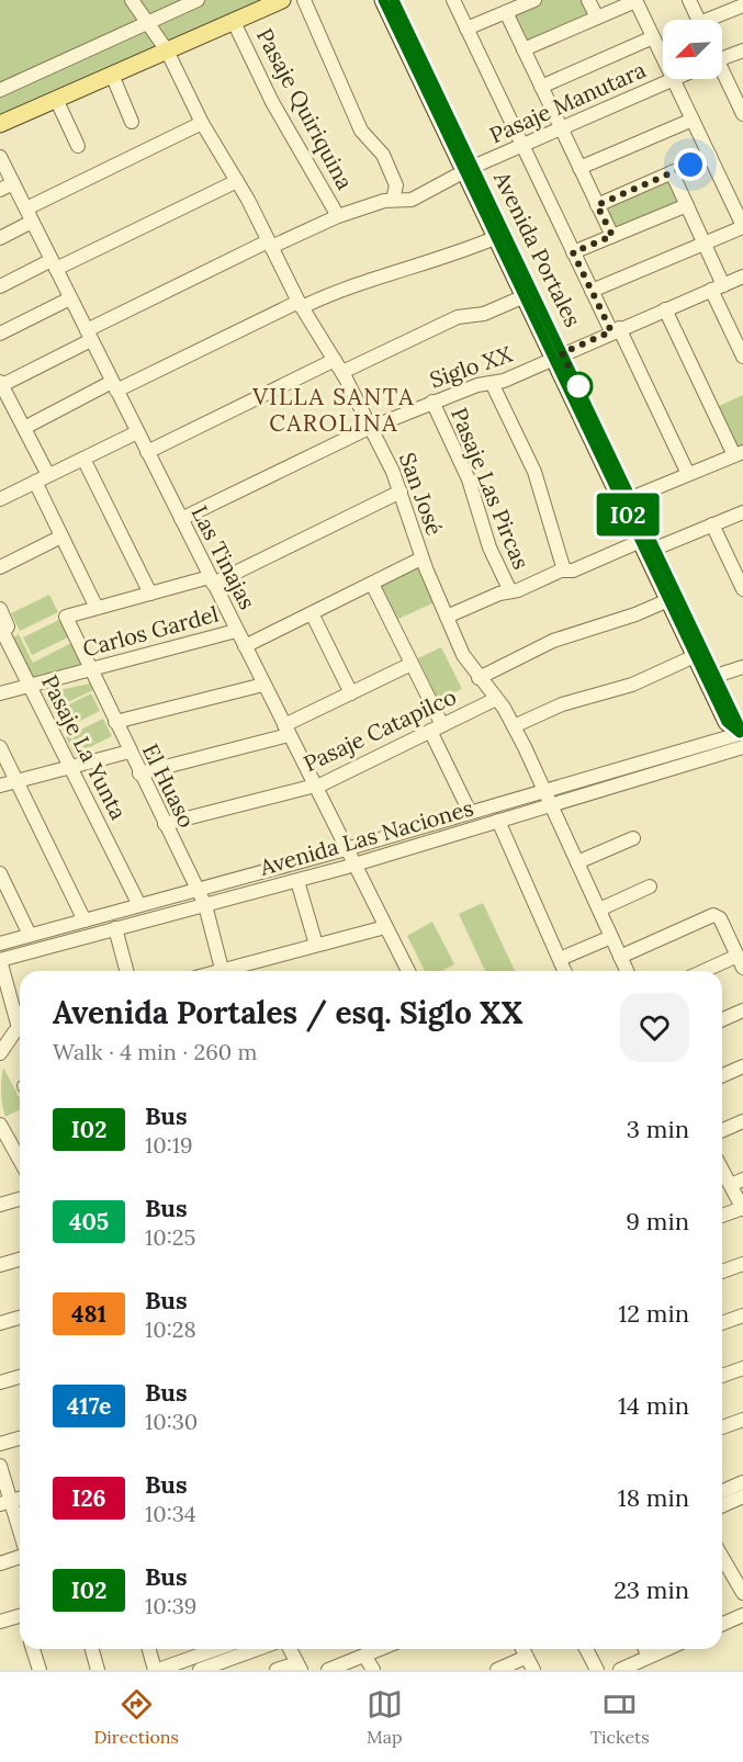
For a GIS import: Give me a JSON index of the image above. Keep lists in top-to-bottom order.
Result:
{
  "streets": {
    "main road": ["Avenida Portales"],
    "street": [
      "Pasaje Manutara",
      "Pasaje Quiriquina",
      "Siglo XX",
      "Pasaje Las Pircas",
      "San José",
      "Las Tinajas",
      "Carlos Gardel",
      "Pasaje Catapilco",
      "Pasaje La Yunta",
      "El Huaso",
      "Avenida Las Naciones"
    ]
  },
  "crossings": [
    ["Pasaje Manutara", "Pasaje Quiriquina"],
    ["Pasaje Manutara", "Avenida Portales"],
    ["Pasaje Manutara", "San José"],
    ["Pasaje Manutara", "Las Tinajas"],
    ["Avenida Portales", "Siglo XX"],
    ["Avenida Portales", "Pasaje Catapilco"],
    ["Avenida Portales", "Avenida Las Naciones"],
    ["Siglo XX", "Pasaje Las Pircas"],
    ["Siglo XX", "San José"],
    ["Siglo XX", "Las Tinajas"],
    ["San José", "Pasaje Catapilco"],
    ["San José", "Avenida Las Naciones"],
    ["Las Tinajas", "Carlos Gardel"],
    ["Las Tinajas", "Pasaje Catapilco"],
    ["Las Tinajas", "Avenida Las Naciones"],
    ["Carlos Gardel", "Pasaje La Yunta"],
    ["Carlos Gardel", "El Huaso"],
    ["Pasaje Catapilco", "El Huaso"],
    ["Pasaje La Yunta", "Avenida Las Naciones"],
    ["El Huaso", "Avenida Las Naciones"]
  ],
  "districts": ["VILLA SANTA CAROLINA"],
  "lines": ["bus line I02"],
  "north": "bottom left",
  "page": {
    "on_map": "I02",
    "heading": ["Avenida Portales / esq. Siglo XX", "Walk · 4 min · 260 m"],
    "list": [
      {
        "mark": "I02",
        "name": "Bus",
        "note": "10:19",
        "value": "3 min"
      },
      {
        "mark": "405",
        "name": "Bus",
        "note": "10:25",
        "value": "9 min"
      },
      {
        "mark": "481",
        "name": "Bus",
        "note": "10:28",
        "value": "12 min"
      },
      {
        "mark": "417e",
        "name": "Bus",
        "note": "10:30",
        "value": "14 min"
      },
      {
        "mark": "I26",
        "name": "Bus",
        "note": "10:34",
        "value": "18 min"
      },
      {
        "mark": "I02",
        "name": "Bus",
        "note": "10:39",
        "value": "23 min"
      }
    ],
    "tabs": ["Directions", "Map", "Tickets"]
  }
}
